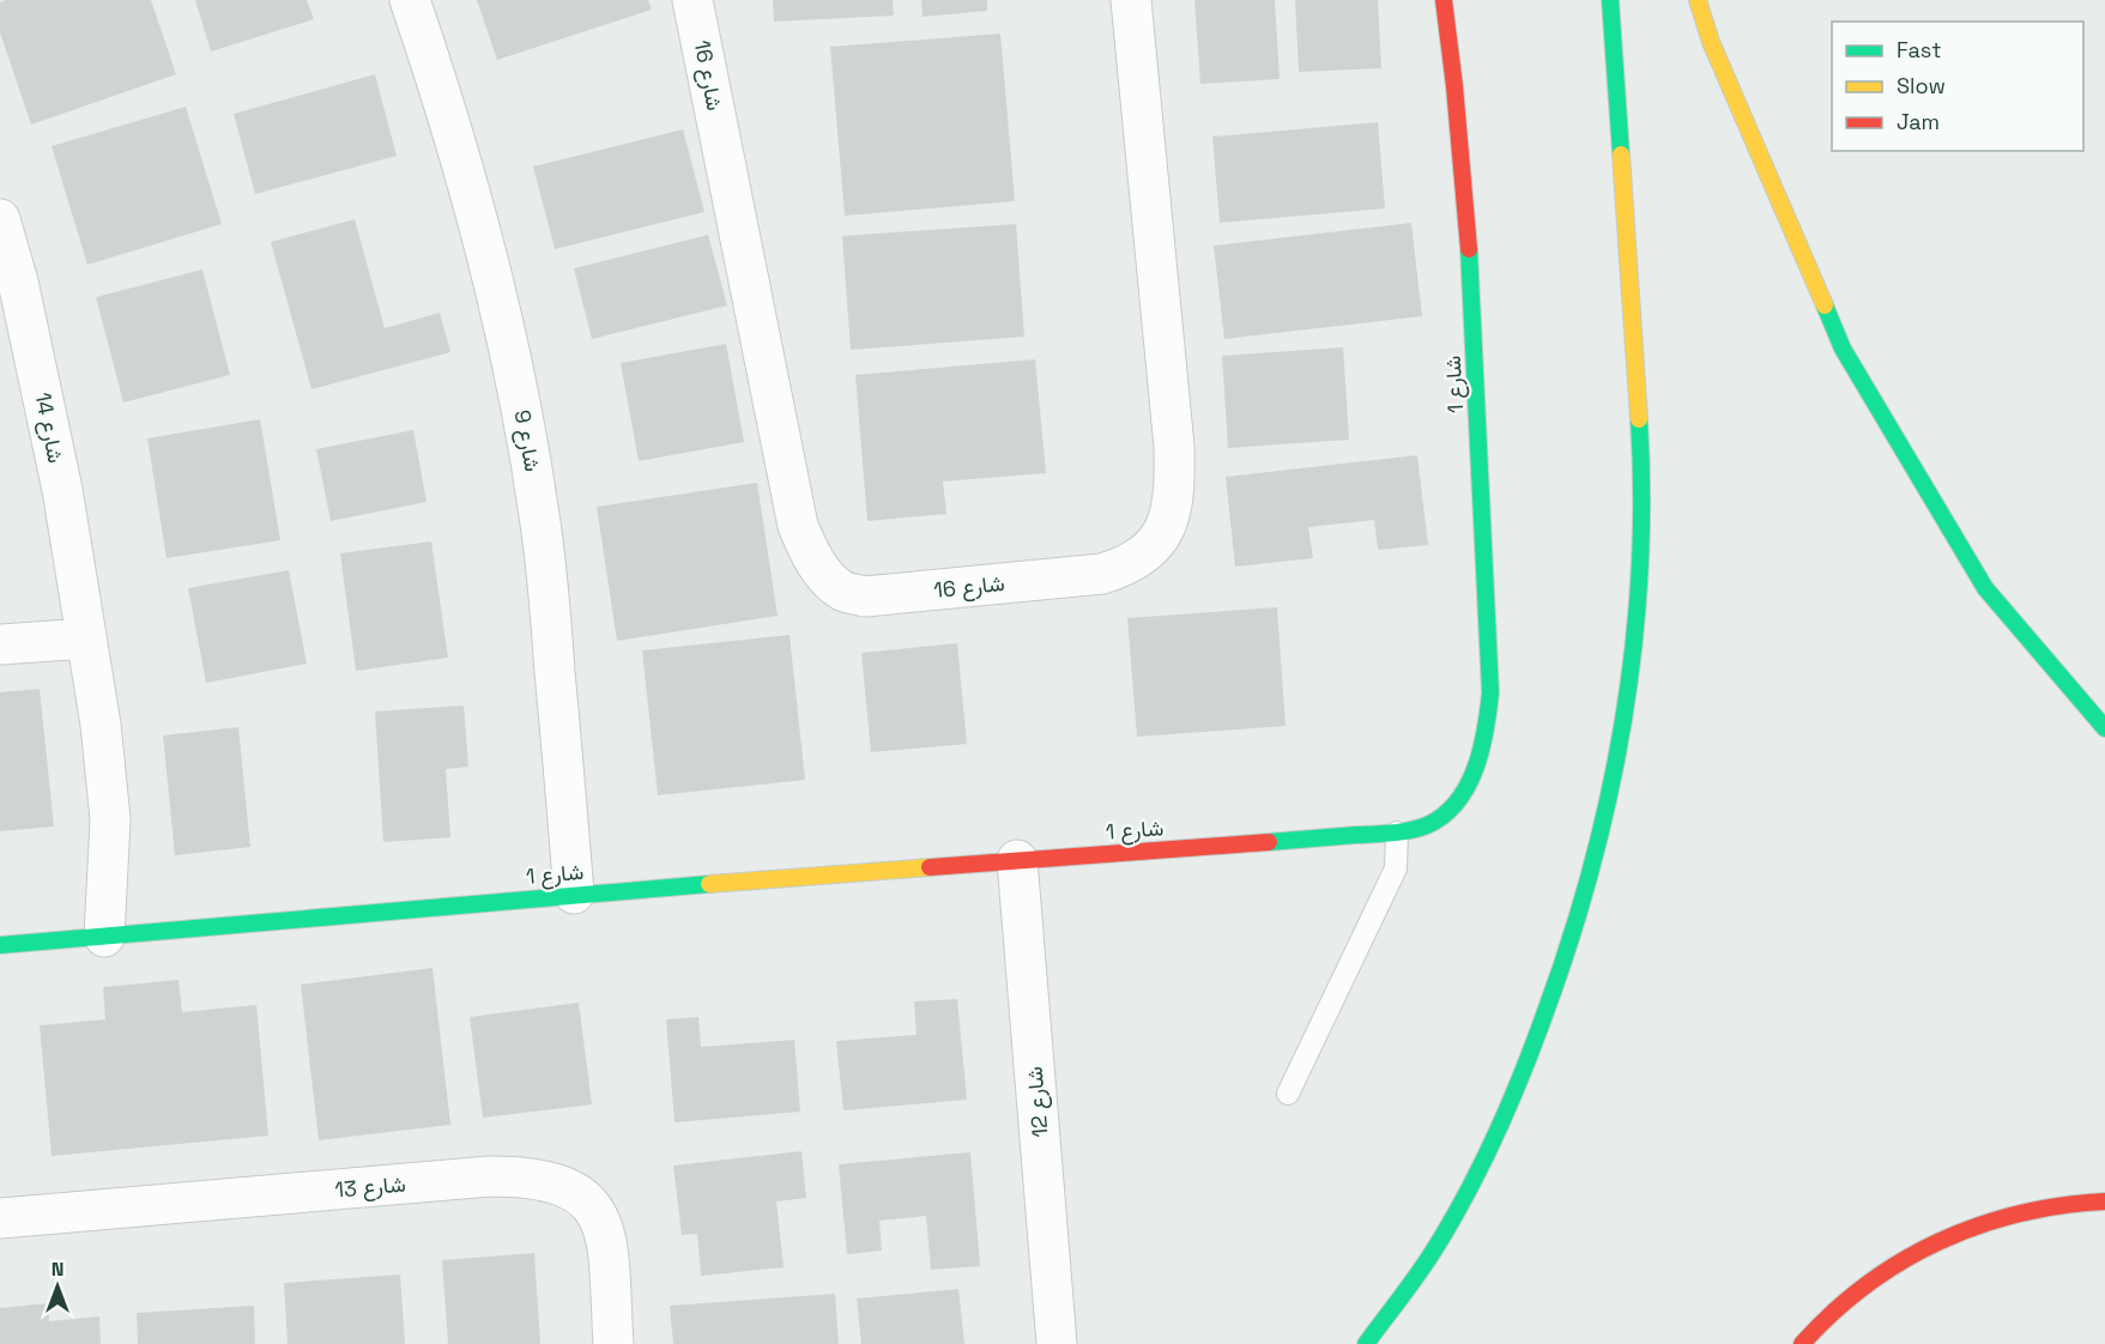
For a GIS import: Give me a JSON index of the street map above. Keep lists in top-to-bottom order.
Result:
{
  "streets": {
    "main road": ["شارع 1"],
    "street": [
      "شارع 16",
      "شارع 14",
      "شارع 9",
      "شارع 12",
      "شارع 13"
    ]
  },
  "crossings": [
    ["شارع 1", "شارع 14"],
    ["شارع 1", "شارع 9"],
    ["شارع 1", "شارع 12"]
  ],
  "legend": ["Fast", "Slow", "Jam"],
  "north": "top"
}
